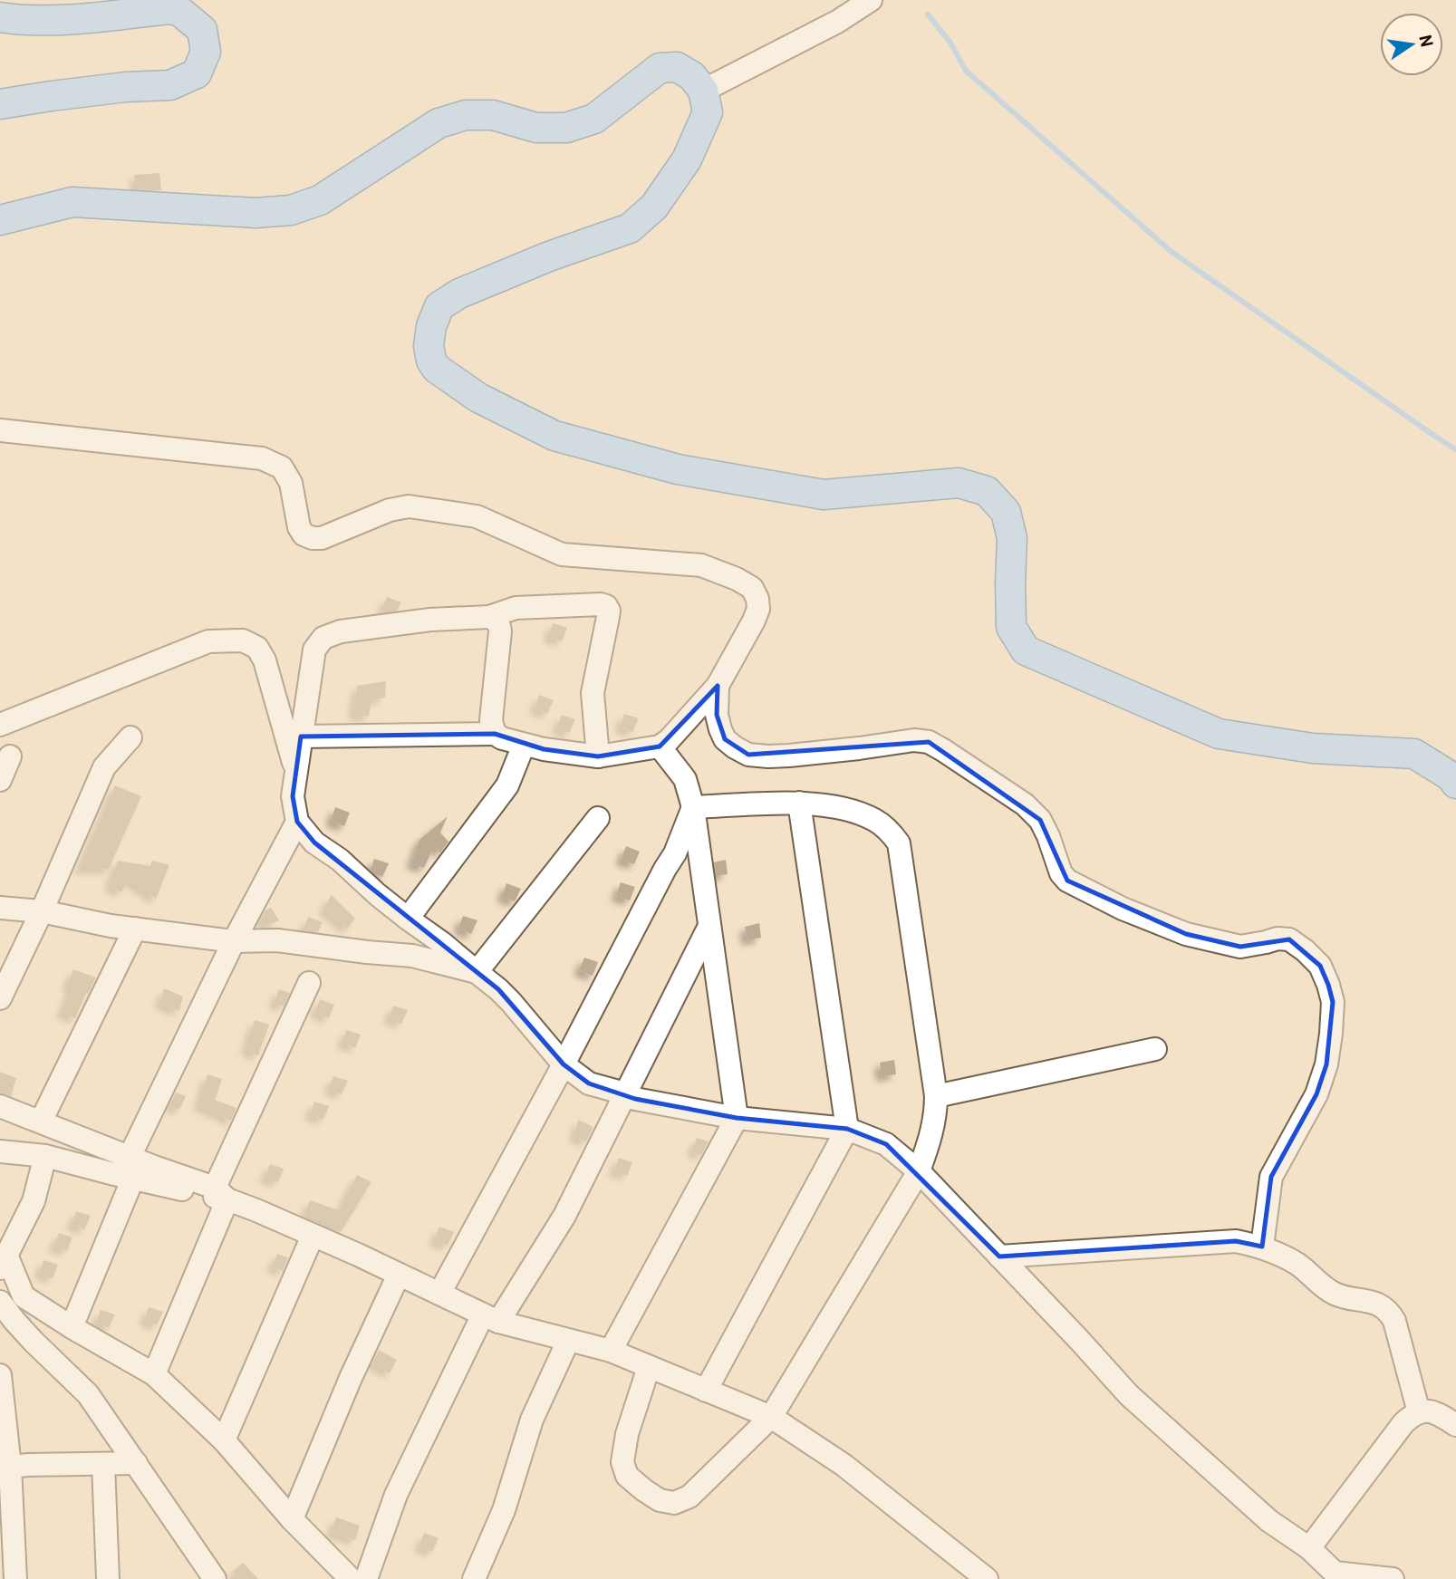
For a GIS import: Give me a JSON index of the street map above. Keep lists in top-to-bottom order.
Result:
{
  "north": "right"
}
